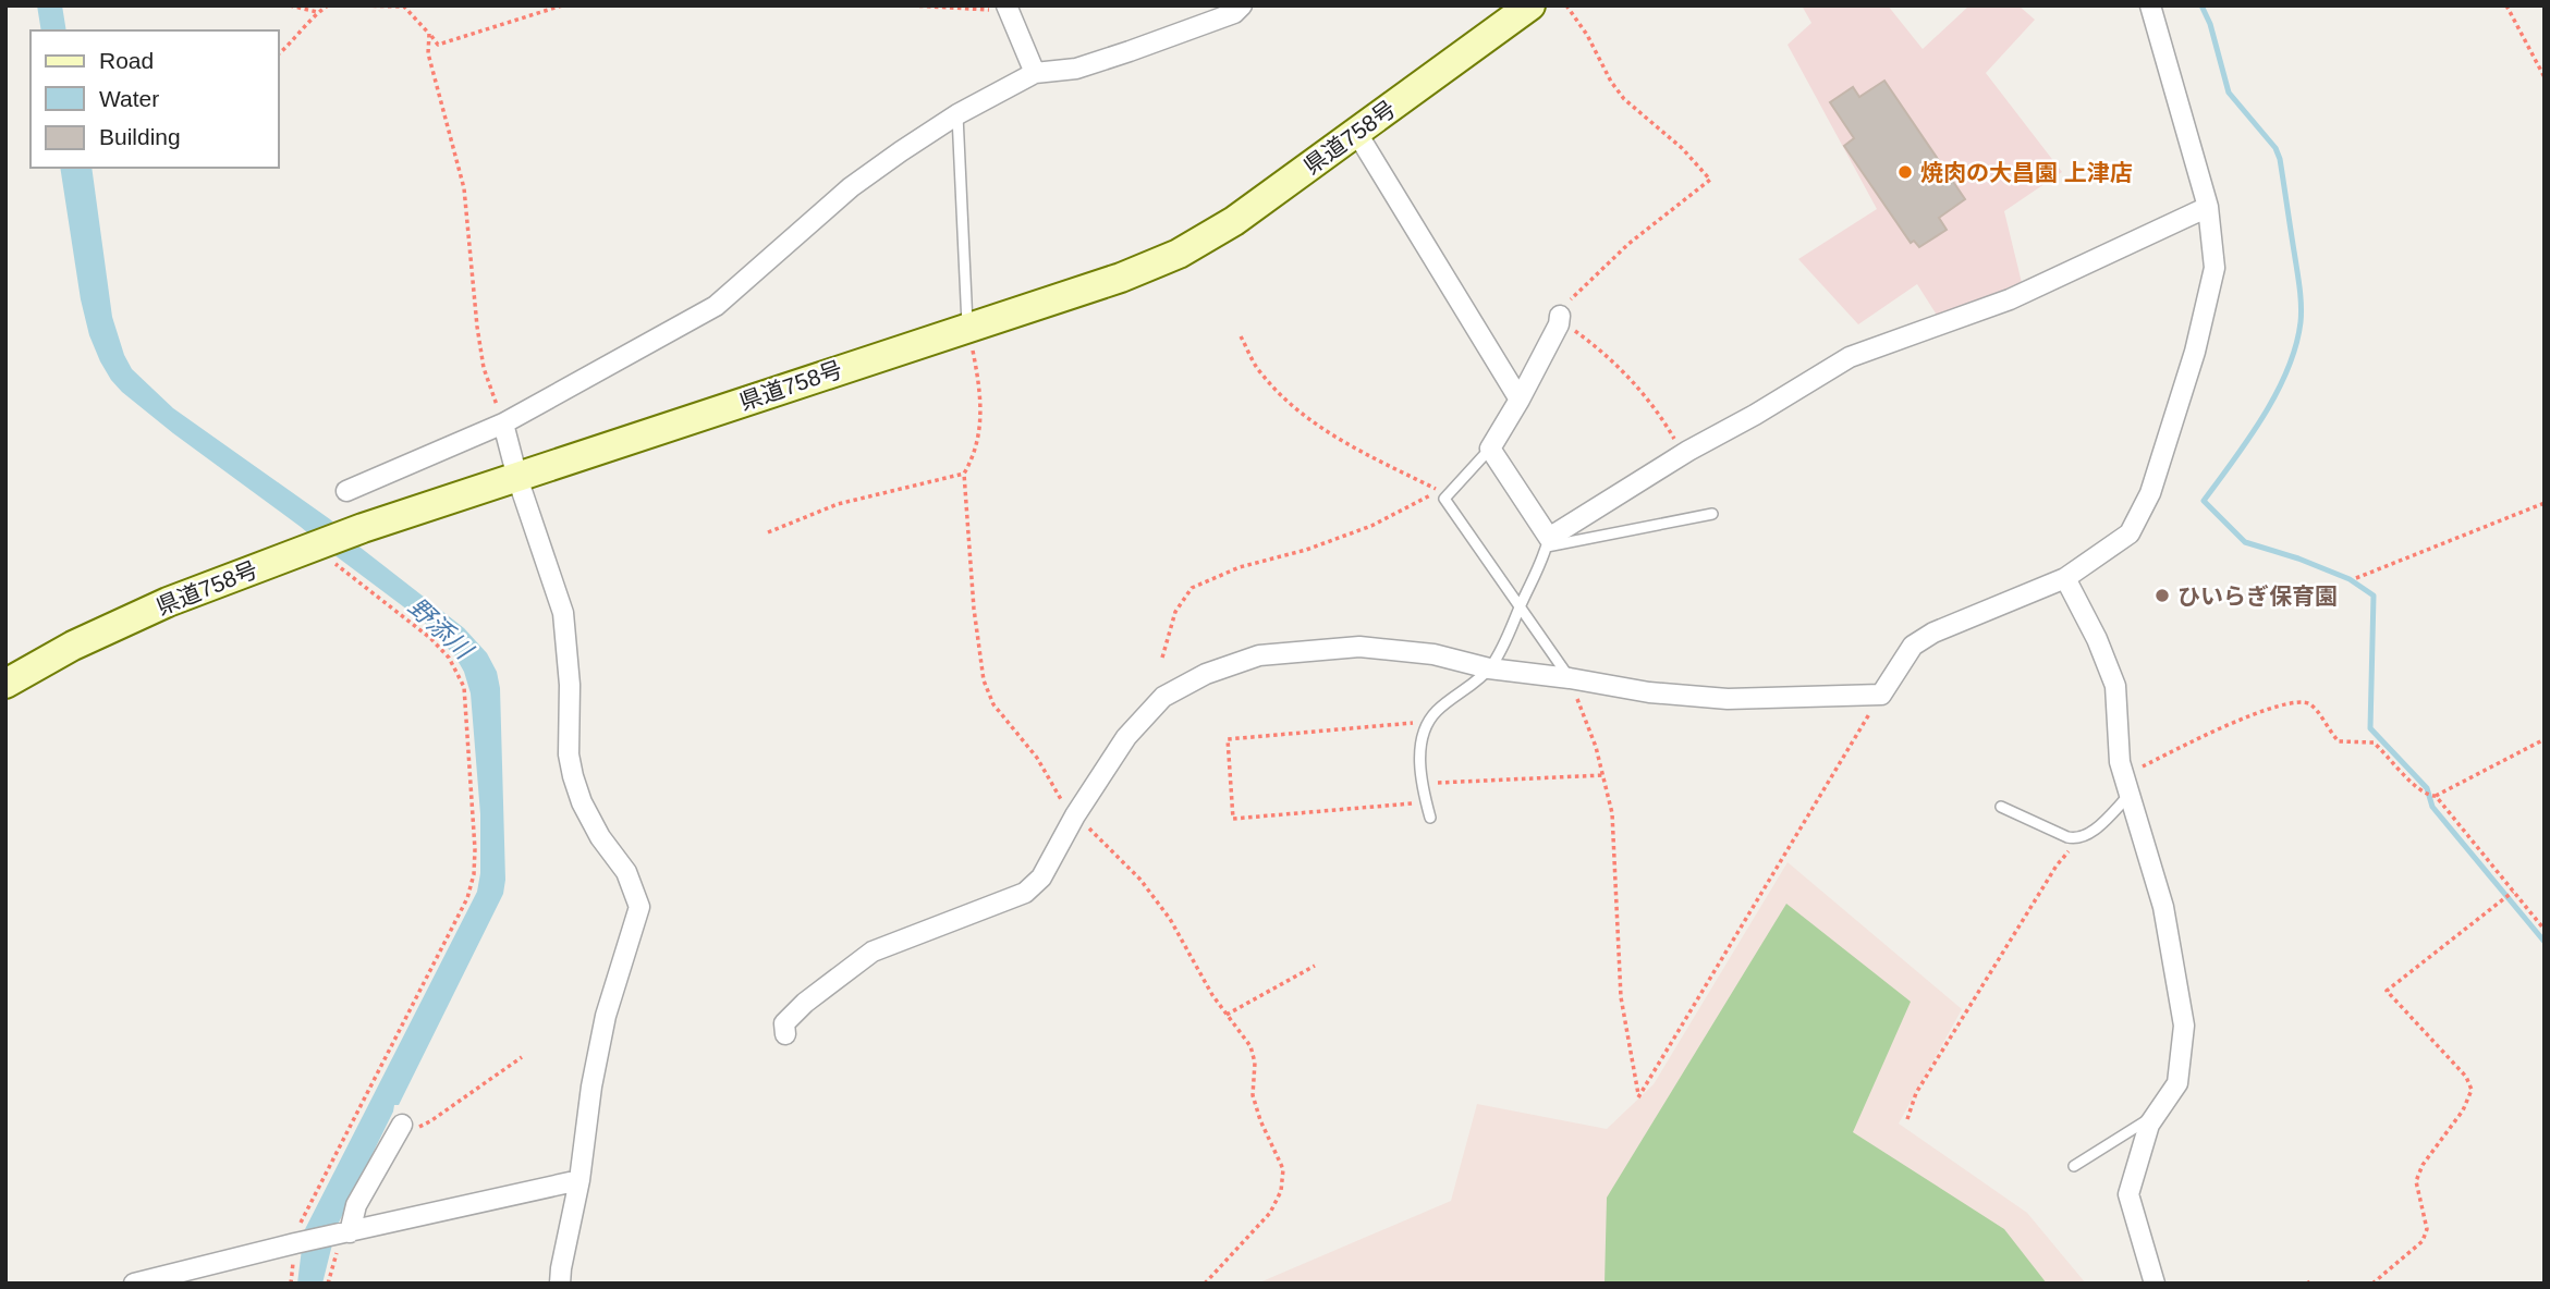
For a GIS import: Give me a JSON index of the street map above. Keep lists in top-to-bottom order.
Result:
{
  "streets": {
    "main road": ["県道758号"]
  },
  "water": ["野添川"],
  "places": ["焼肉の大昌園 上津店", "ひいらぎ保育園"],
  "legend": ["Road", "Water", "Building"]
}
